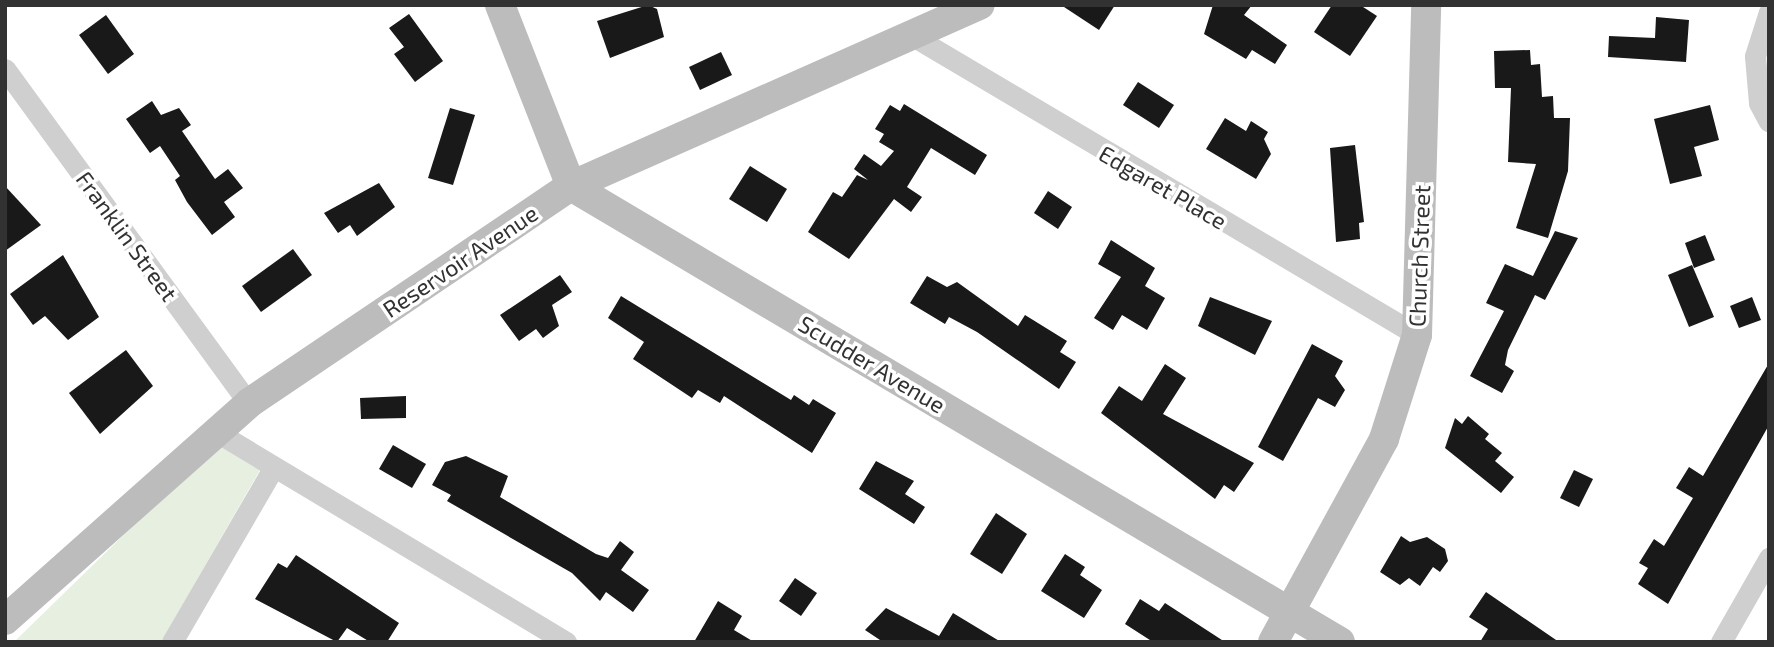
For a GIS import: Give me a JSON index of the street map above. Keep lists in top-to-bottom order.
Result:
{
  "streets": {
    "street": [
      "Edgaret Place",
      "Franklin Street",
      "Church Street",
      "Reservoir Avenue",
      "Scudder Avenue"
    ]
  },
  "crossings": [
    ["Edgaret Place", "Church Street"],
    ["Edgaret Place", "Reservoir Avenue"],
    ["Franklin Street", "Reservoir Avenue"],
    ["Church Street", "Scudder Avenue"],
    ["Reservoir Avenue", "Scudder Avenue"]
  ]
}
